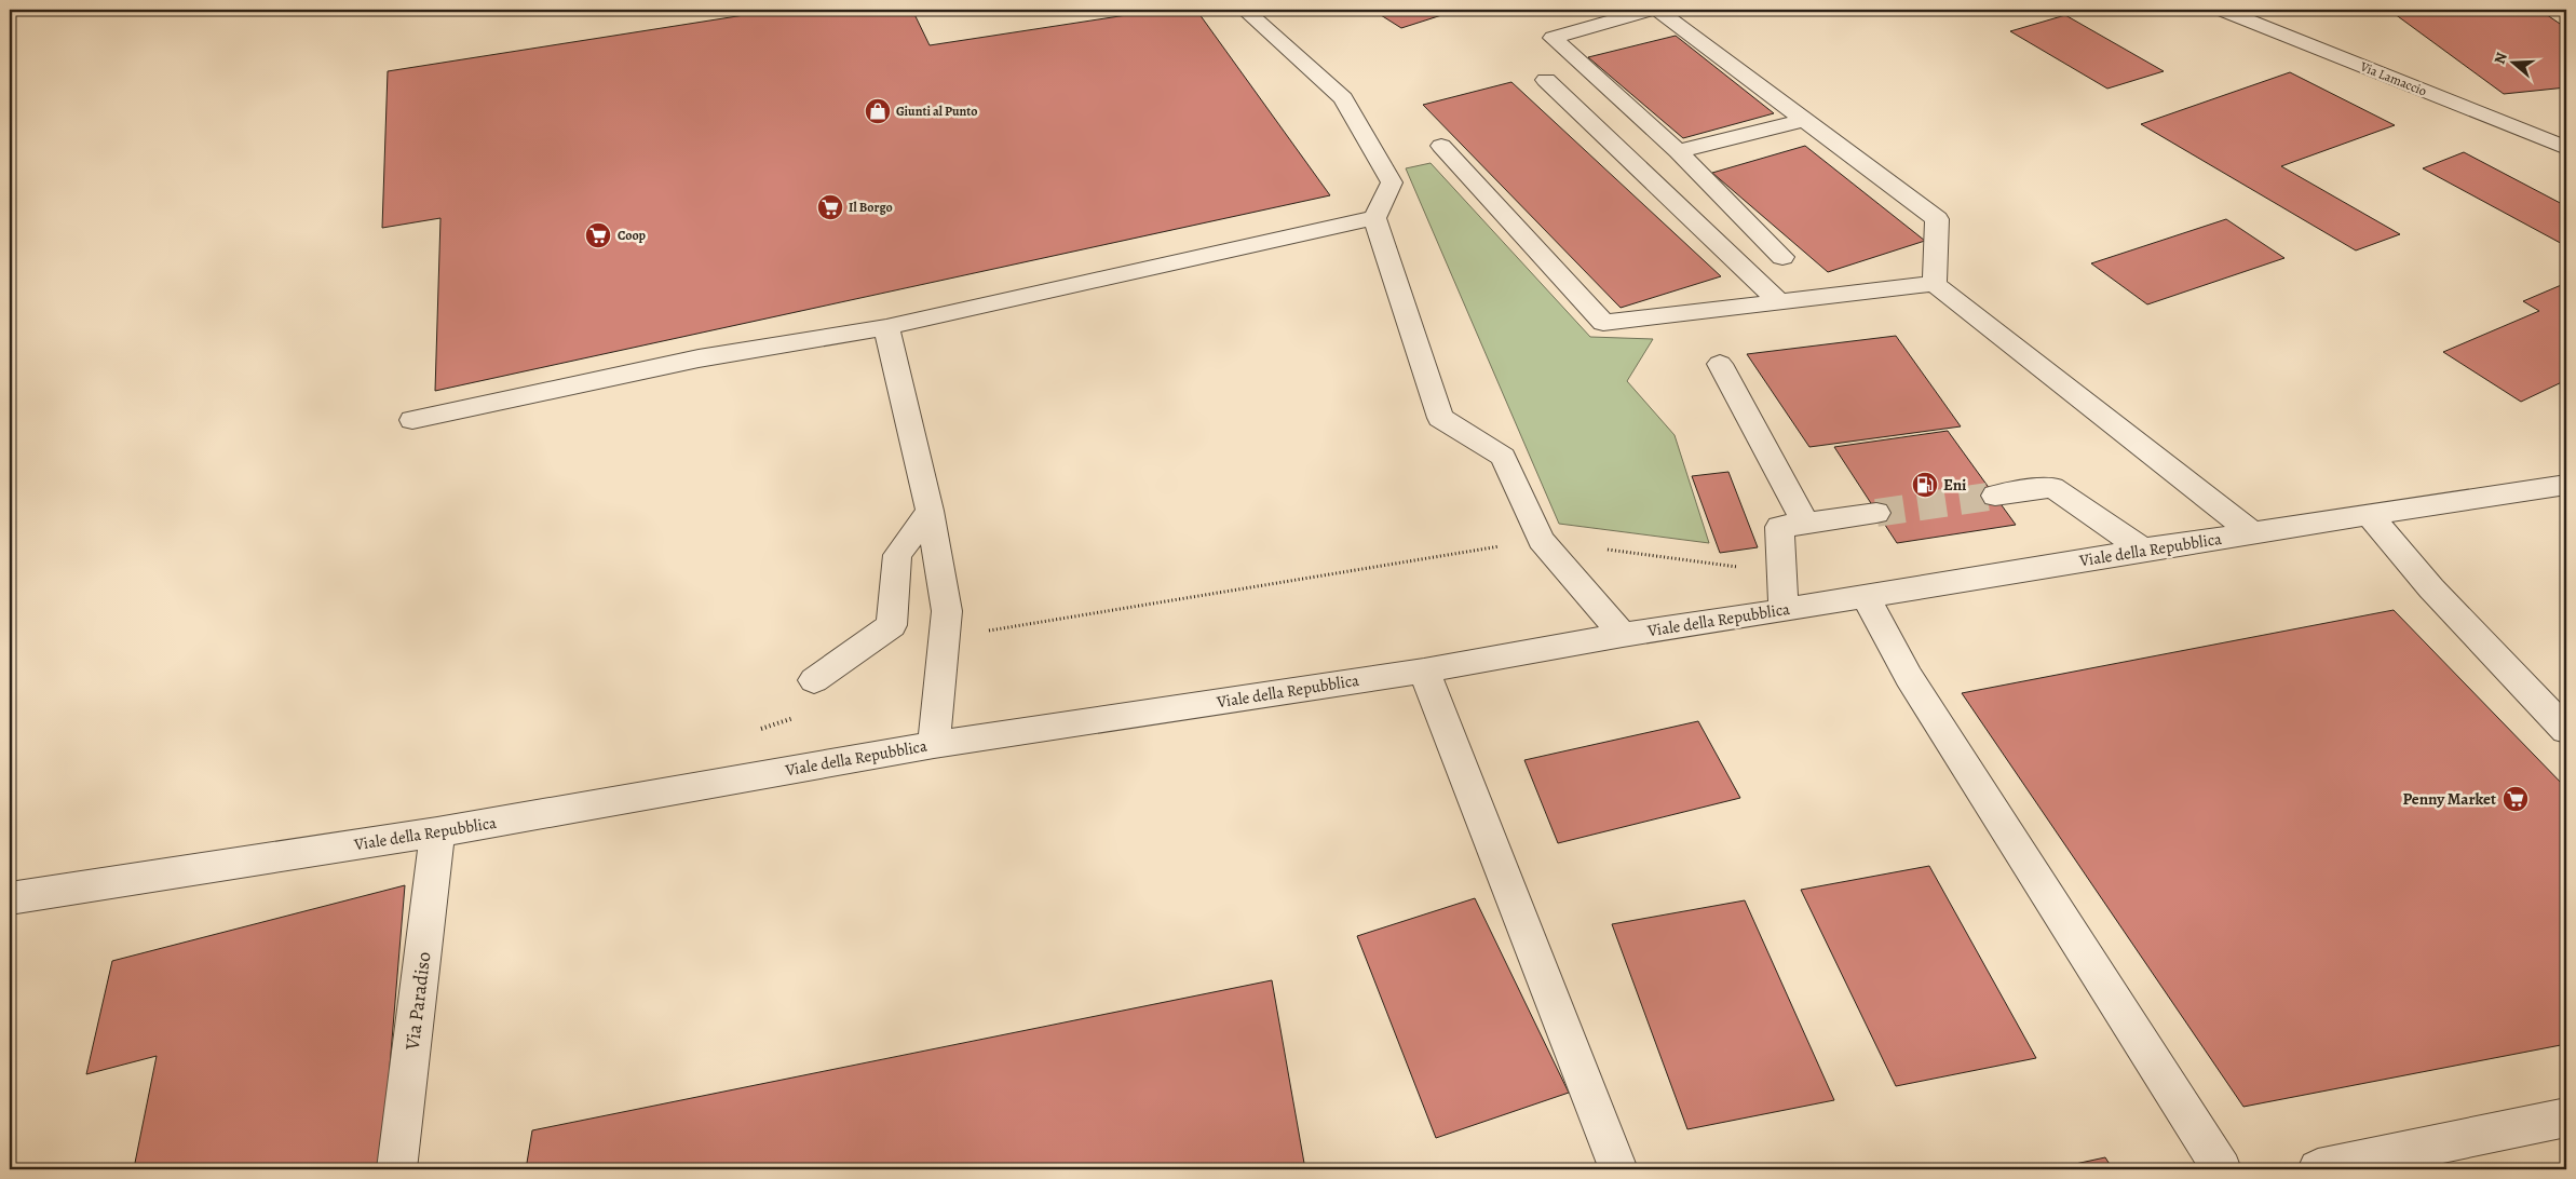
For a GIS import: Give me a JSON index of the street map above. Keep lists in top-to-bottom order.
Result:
{
  "streets": {
    "street": ["Via Lamaccio", "Viale della Repubblica", "Via Paradiso"]
  },
  "crossings": [
    ["Viale della Repubblica", "Via Paradiso"]
  ],
  "places": {
    "shop": ["Giunti al Punto"],
    "supermarket": ["Il Borgo", "Coop", "Penny Market"],
    "fuel station": ["Eni"]
  },
  "north": "left"
}
